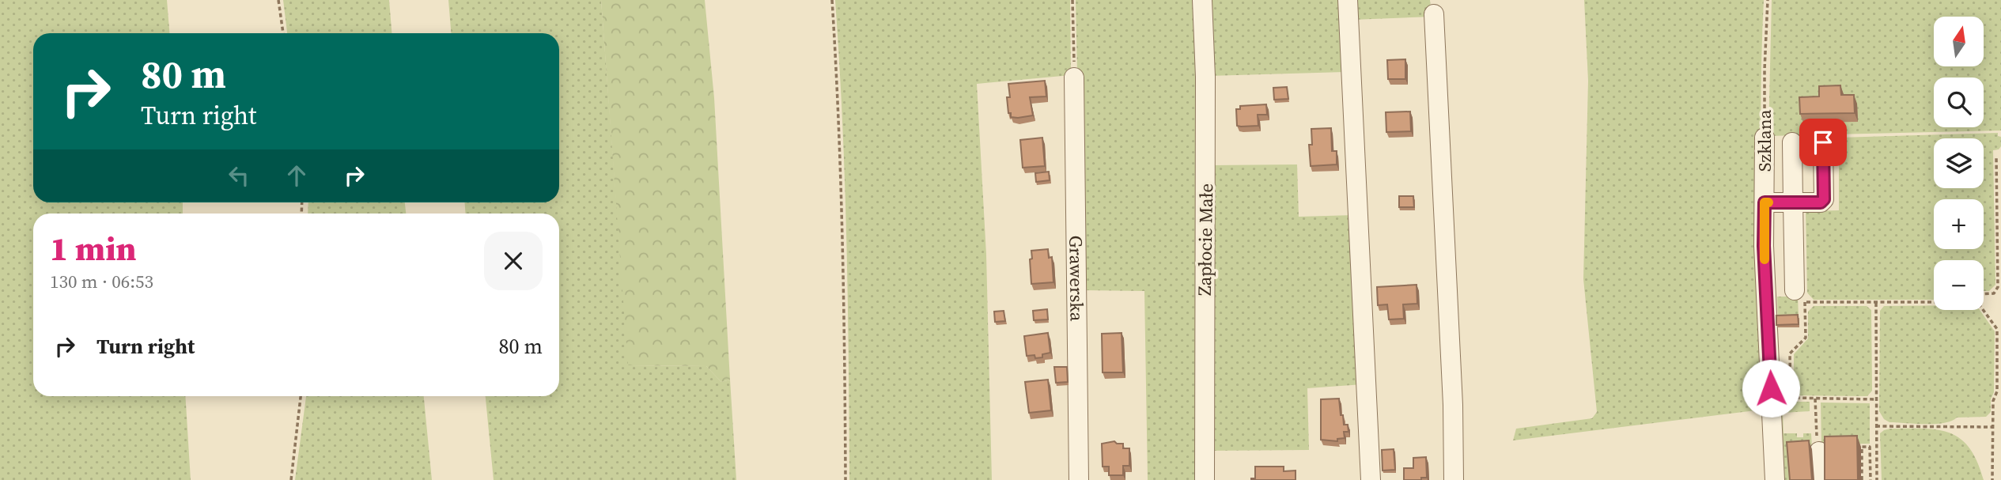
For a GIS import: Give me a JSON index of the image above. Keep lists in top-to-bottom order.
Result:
{
  "streets": {
    "street": ["Szklana", "Zapłocie Małe", "Grawerska"]
  },
  "north": "top",
  "page": {
    "map_buttons": ["+", "−"],
    "turn": ["80 m", "Turn right"],
    "heading": ["1 min", "130 m · 06:53"],
    "list": [
      {
        "name": "Turn right",
        "value": "80 m"
      }
    ]
  }
}
